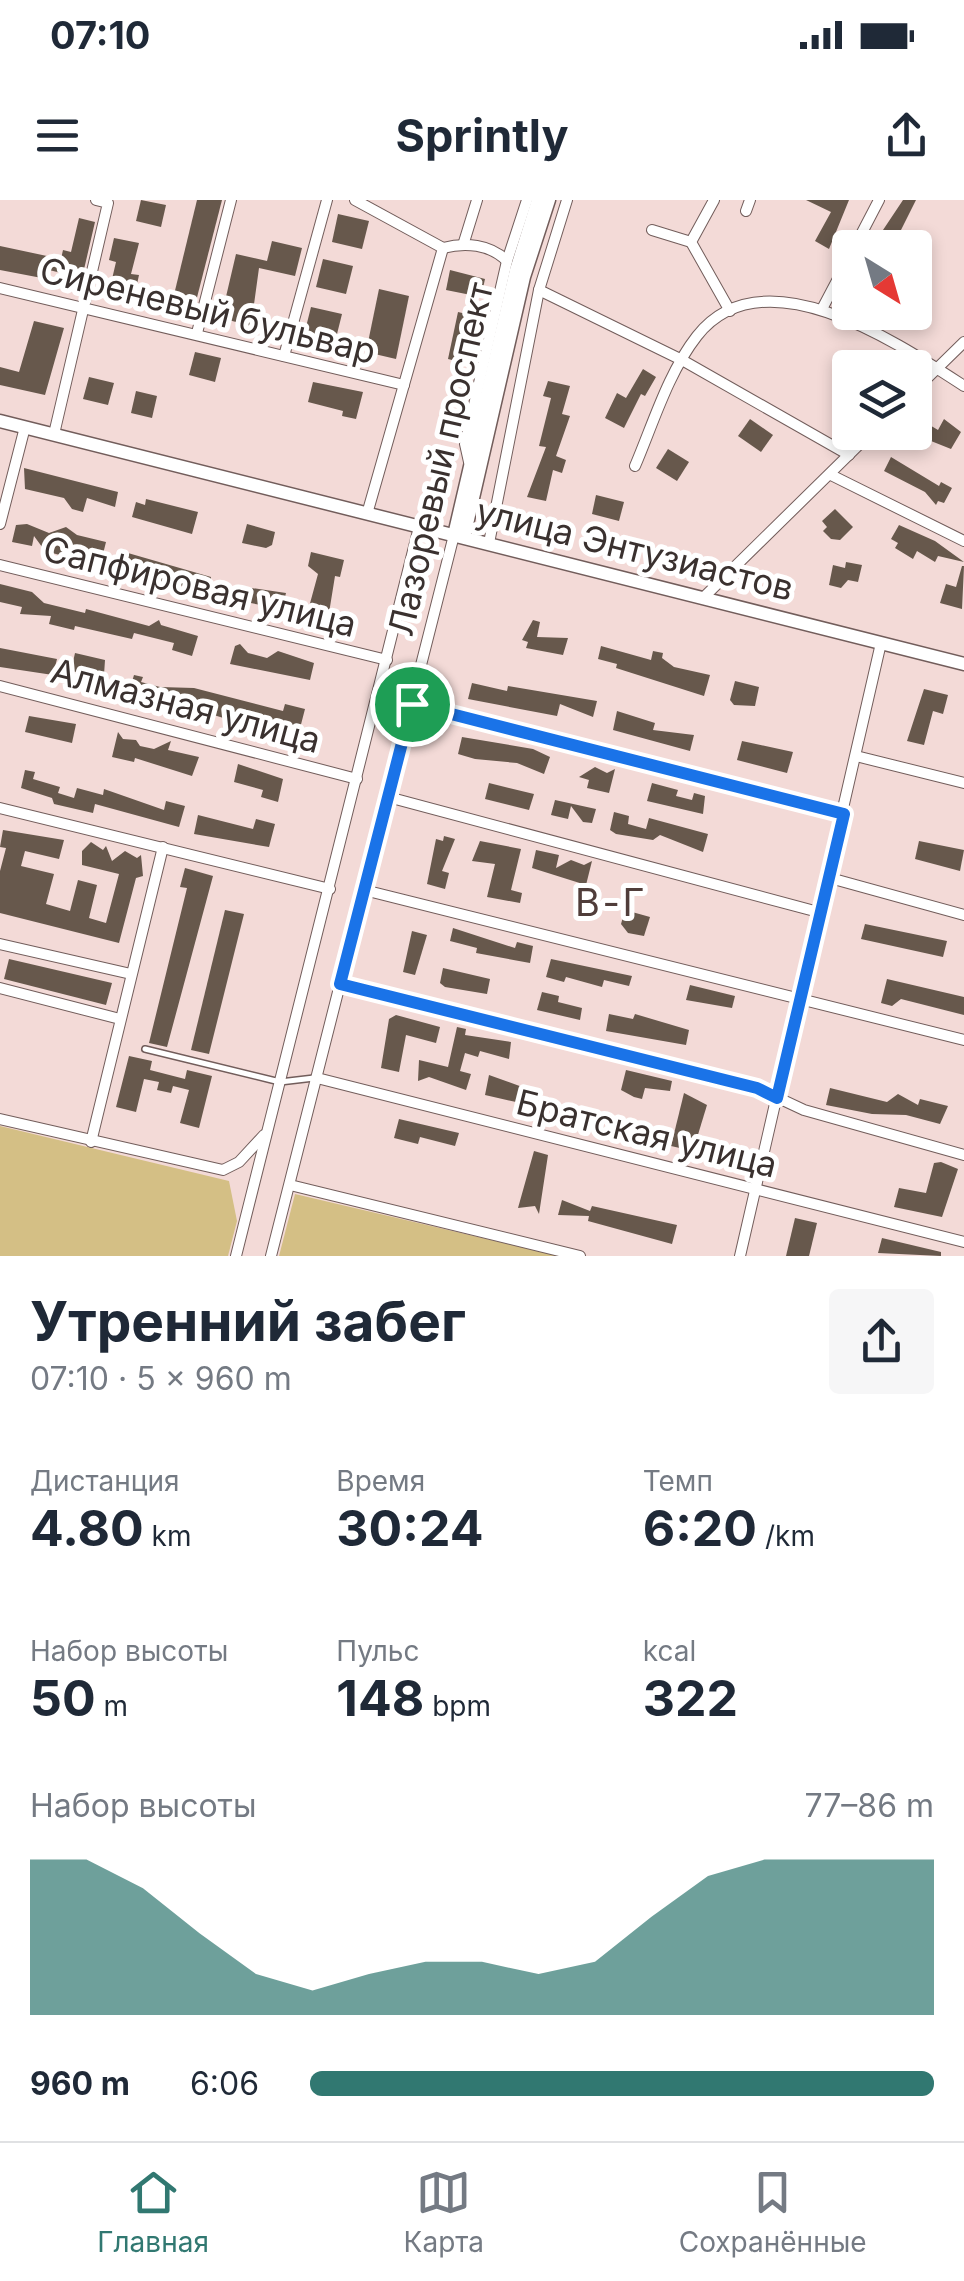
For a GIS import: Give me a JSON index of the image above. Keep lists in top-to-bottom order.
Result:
{
  "streets": {
    "street": [
      "Сиреневый бульвар",
      "Лазоревый проспект",
      "улица Энтузиастов",
      "Сапфировая улица",
      "Алмазная улица",
      "Братская улица"
    ]
  },
  "crossings": [
    ["Лазоревый проспект", "улица Энтузиастов"],
    ["Лазоревый проспект", "Сапфировая улица"],
    ["Лазоревый проспект", "Алмазная улица"],
    ["Лазоревый проспект", "Братская улица"]
  ],
  "districts": ["В-Г"],
  "north": "bottom right",
  "page": {
    "status": "07:10",
    "header": "Sprintly",
    "heading": ["Утренний забег", "07:10 · 5 × 960 m"],
    "stats": [
      ["Дистанция", "4.80 km"],
      ["Время", "30:24"],
      ["Темп", "6:20 /km"],
      ["Набор высоты", "50 m"],
      ["Пульс", "148 bpm"],
      ["kcal", "322"]
    ],
    "chart": ["Набор высоты", "77–86 m"],
    "list": [
      {
        "name": "960 m",
        "note": "6:06"
      }
    ],
    "tabs": ["Главная", "Карта", "Сохранённые"]
  }
}
